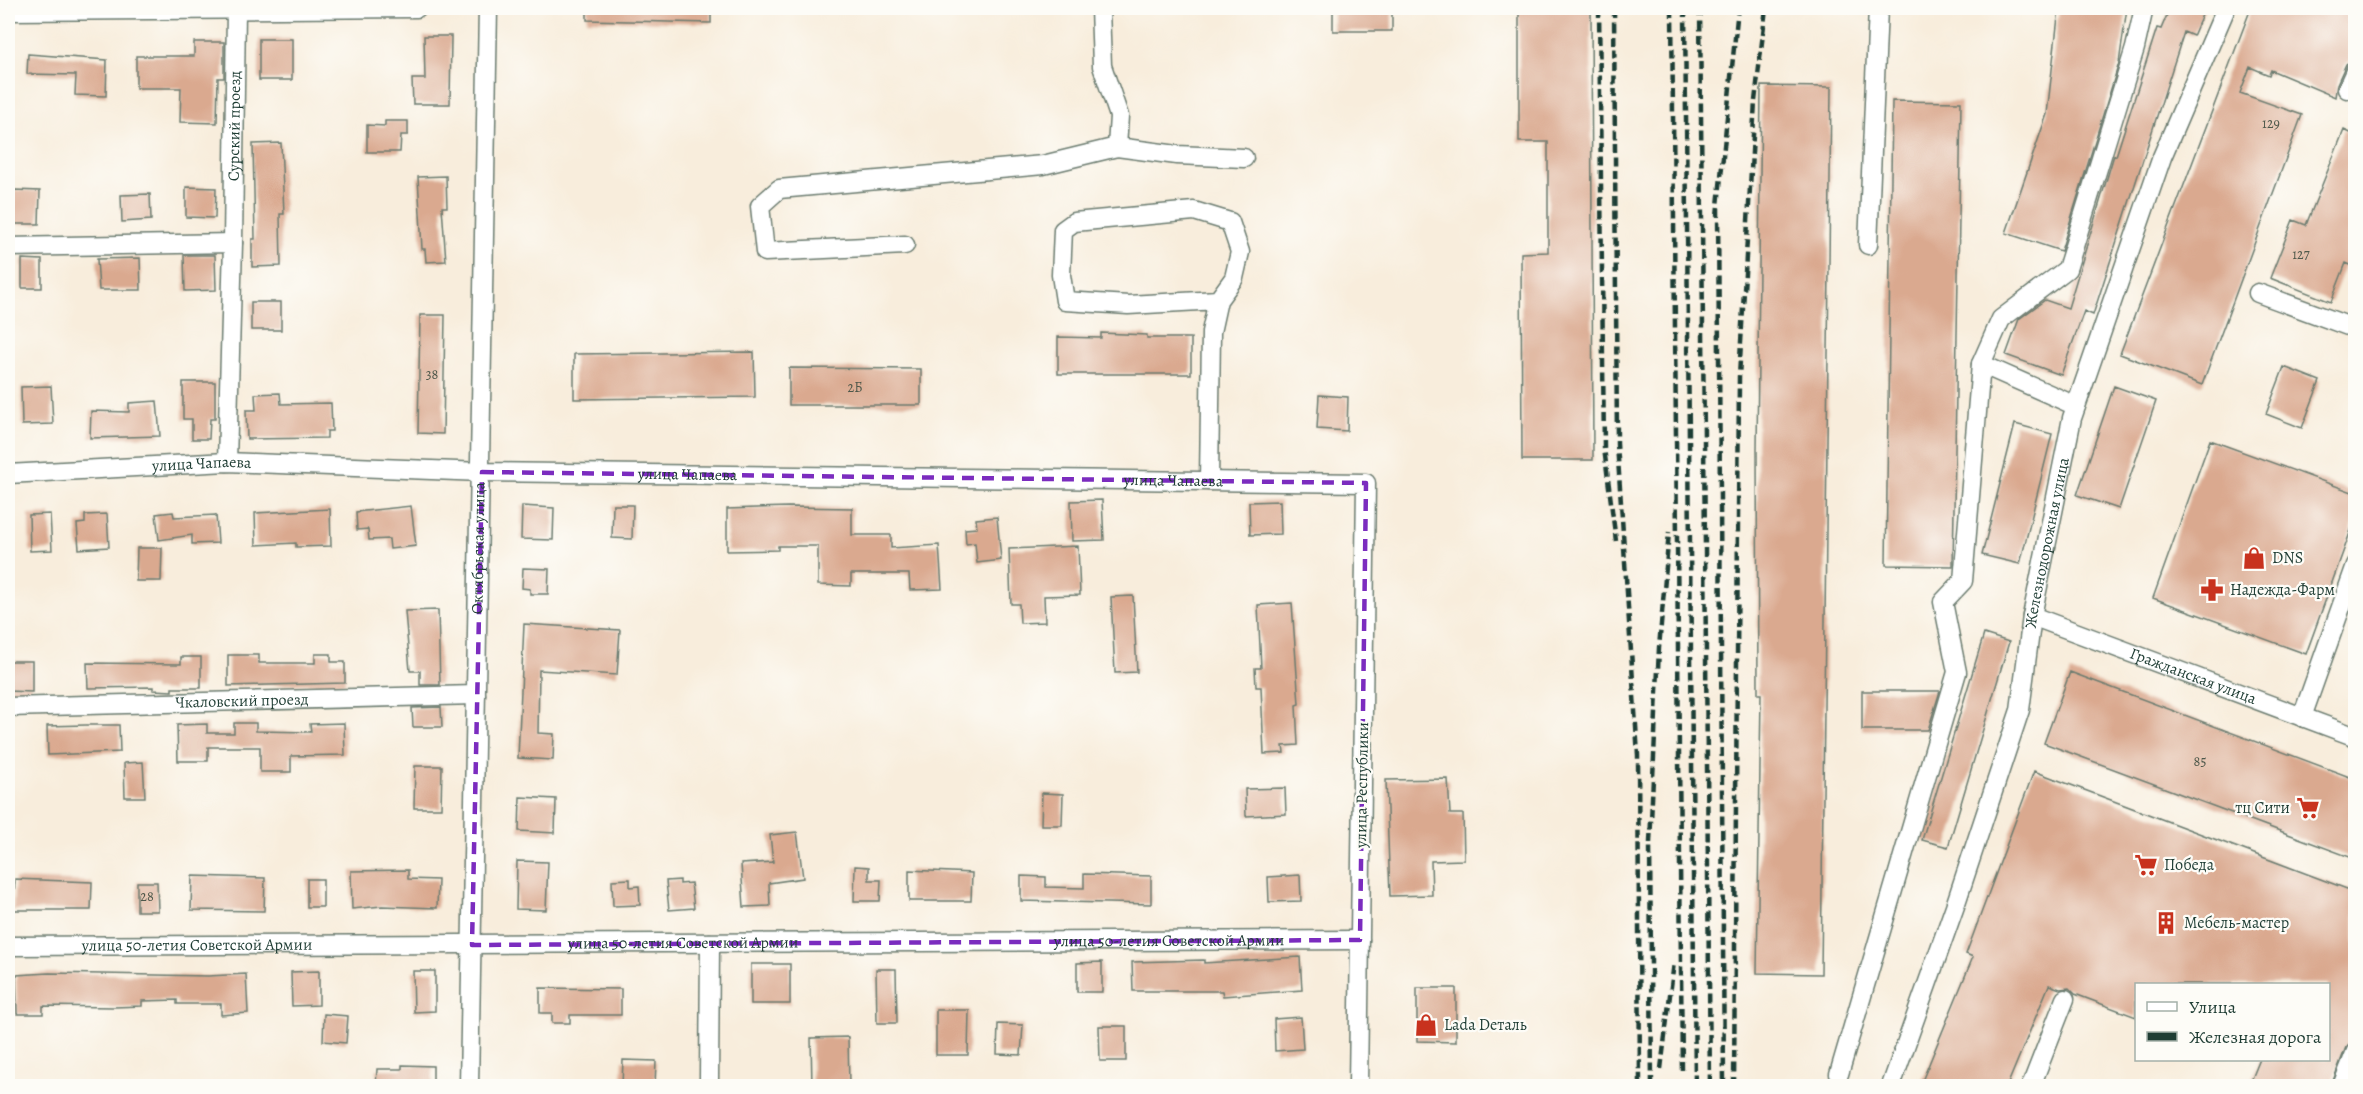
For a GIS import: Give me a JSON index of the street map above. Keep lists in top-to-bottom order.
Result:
{
  "streets": {
    "street": [
      "Сурский проезд",
      "улица Чапаева",
      "Железнодорожная улица",
      "Октябрьская улица",
      "Гражданская улица",
      "Чкаловский проезд",
      "улица Республики",
      "улица 50-летия Советской Армии"
    ]
  },
  "crossings": [
    ["Сурский проезд", "улица Чапаева"],
    ["улица Чапаева", "Октябрьская улица"],
    ["улица Чапаева", "улица Республики"],
    ["Железнодорожная улица", "Гражданская улица"],
    ["Октябрьская улица", "Чкаловский проезд"],
    ["Октябрьская улица", "улица 50-летия Советской Армии"],
    ["улица Республики", "улица 50-летия Советской Армии"]
  ],
  "places": {
    "shop": ["DNS", "Lada Dеталь"],
    "pharmacy": ["Надежда-Фарм"],
    "supermarket": ["тц Сити", "Победа"],
    "building": ["Мебель-мастер"]
  },
  "house_numbers": [
    "129",
    "127",
    "38",
    "2Б",
    "85",
    "28"
  ],
  "legend": ["Улица", "Железная дорога"]
}
